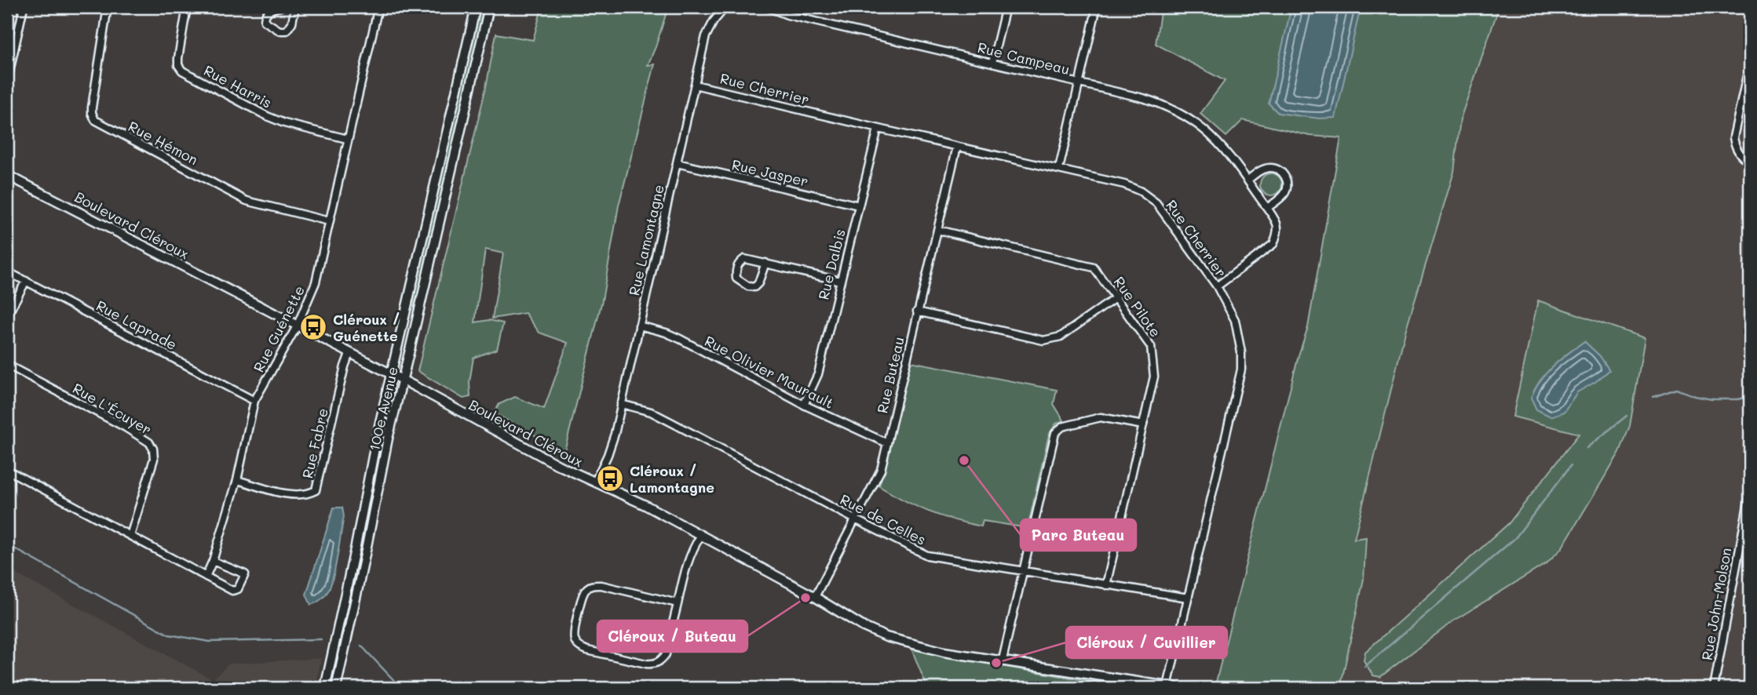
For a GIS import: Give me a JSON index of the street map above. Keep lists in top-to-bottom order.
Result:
{
  "streets": {
    "street": [
      "Rue Campeau",
      "Rue Harris",
      "Rue Cherrier",
      "Rue Hémon",
      "Rue Jasper",
      "Boulevard Cléroux",
      "Rue Lamontagne",
      "Rue Dalbis",
      "Rue Pilote",
      "Rue Laprade",
      "Rue Guénette",
      "Rue Olivier Maurault",
      "Rue Buteau",
      "Rue L'Écuyer",
      "100e Avenue",
      "Rue Fabre",
      "Rue de Celles",
      "Rue John-Molson"
    ]
  },
  "crossings": [
    ["Rue Campeau", "Rue Cherrier"],
    ["Rue Harris", "Rue Guénette"],
    ["Rue Cherrier", "Boulevard Cléroux"],
    ["Rue Cherrier", "Rue Lamontagne"],
    ["Rue Cherrier", "Rue Dalbis"],
    ["Rue Cherrier", "Rue Buteau"],
    ["Rue Cherrier", "Rue de Celles"],
    ["Rue Hémon", "Rue Guénette"],
    ["Rue Jasper", "Rue Lamontagne"],
    ["Rue Jasper", "Rue Dalbis"],
    ["Boulevard Cléroux", "Rue Lamontagne"],
    ["Boulevard Cléroux", "Rue Guénette"],
    ["Boulevard Cléroux", "Rue Buteau"],
    ["Boulevard Cléroux", "100e Avenue"],
    ["Boulevard Cléroux", "Rue Fabre"],
    ["Rue Lamontagne", "Rue Olivier Maurault"],
    ["Rue Lamontagne", "Rue de Celles"],
    ["Rue Dalbis", "Rue Olivier Maurault"],
    ["Rue Pilote", "Rue Buteau"],
    ["Rue Pilote", "Rue de Celles"],
    ["Rue Laprade", "Rue Guénette"],
    ["Rue Guénette", "Rue Fabre"],
    ["Rue Olivier Maurault", "Rue Buteau"],
    ["Rue Buteau", "Rue de Celles"]
  ],
  "places": {
    "bus stop": ["Cléroux / Guénette", "Cléroux / Lamontagne"],
    "other": ["Parc Buteau", "Cléroux / Buteau", "Cléroux / Cuvillier"]
  }
}
